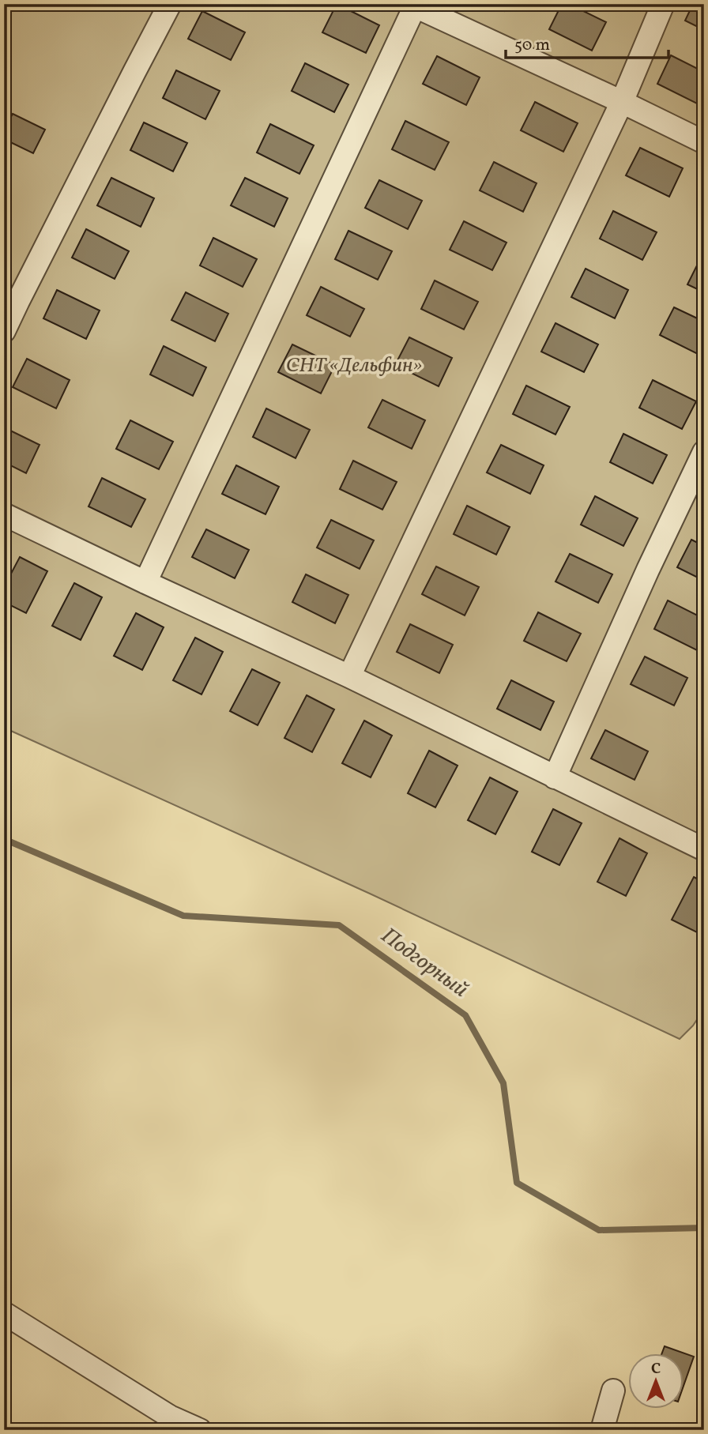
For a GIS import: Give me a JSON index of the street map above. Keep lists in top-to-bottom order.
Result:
{
  "water": ["Подгорный"],
  "parks": ["СНТ «Дельфин»"],
  "scale_bar": "50 m",
  "north": "top"
}
